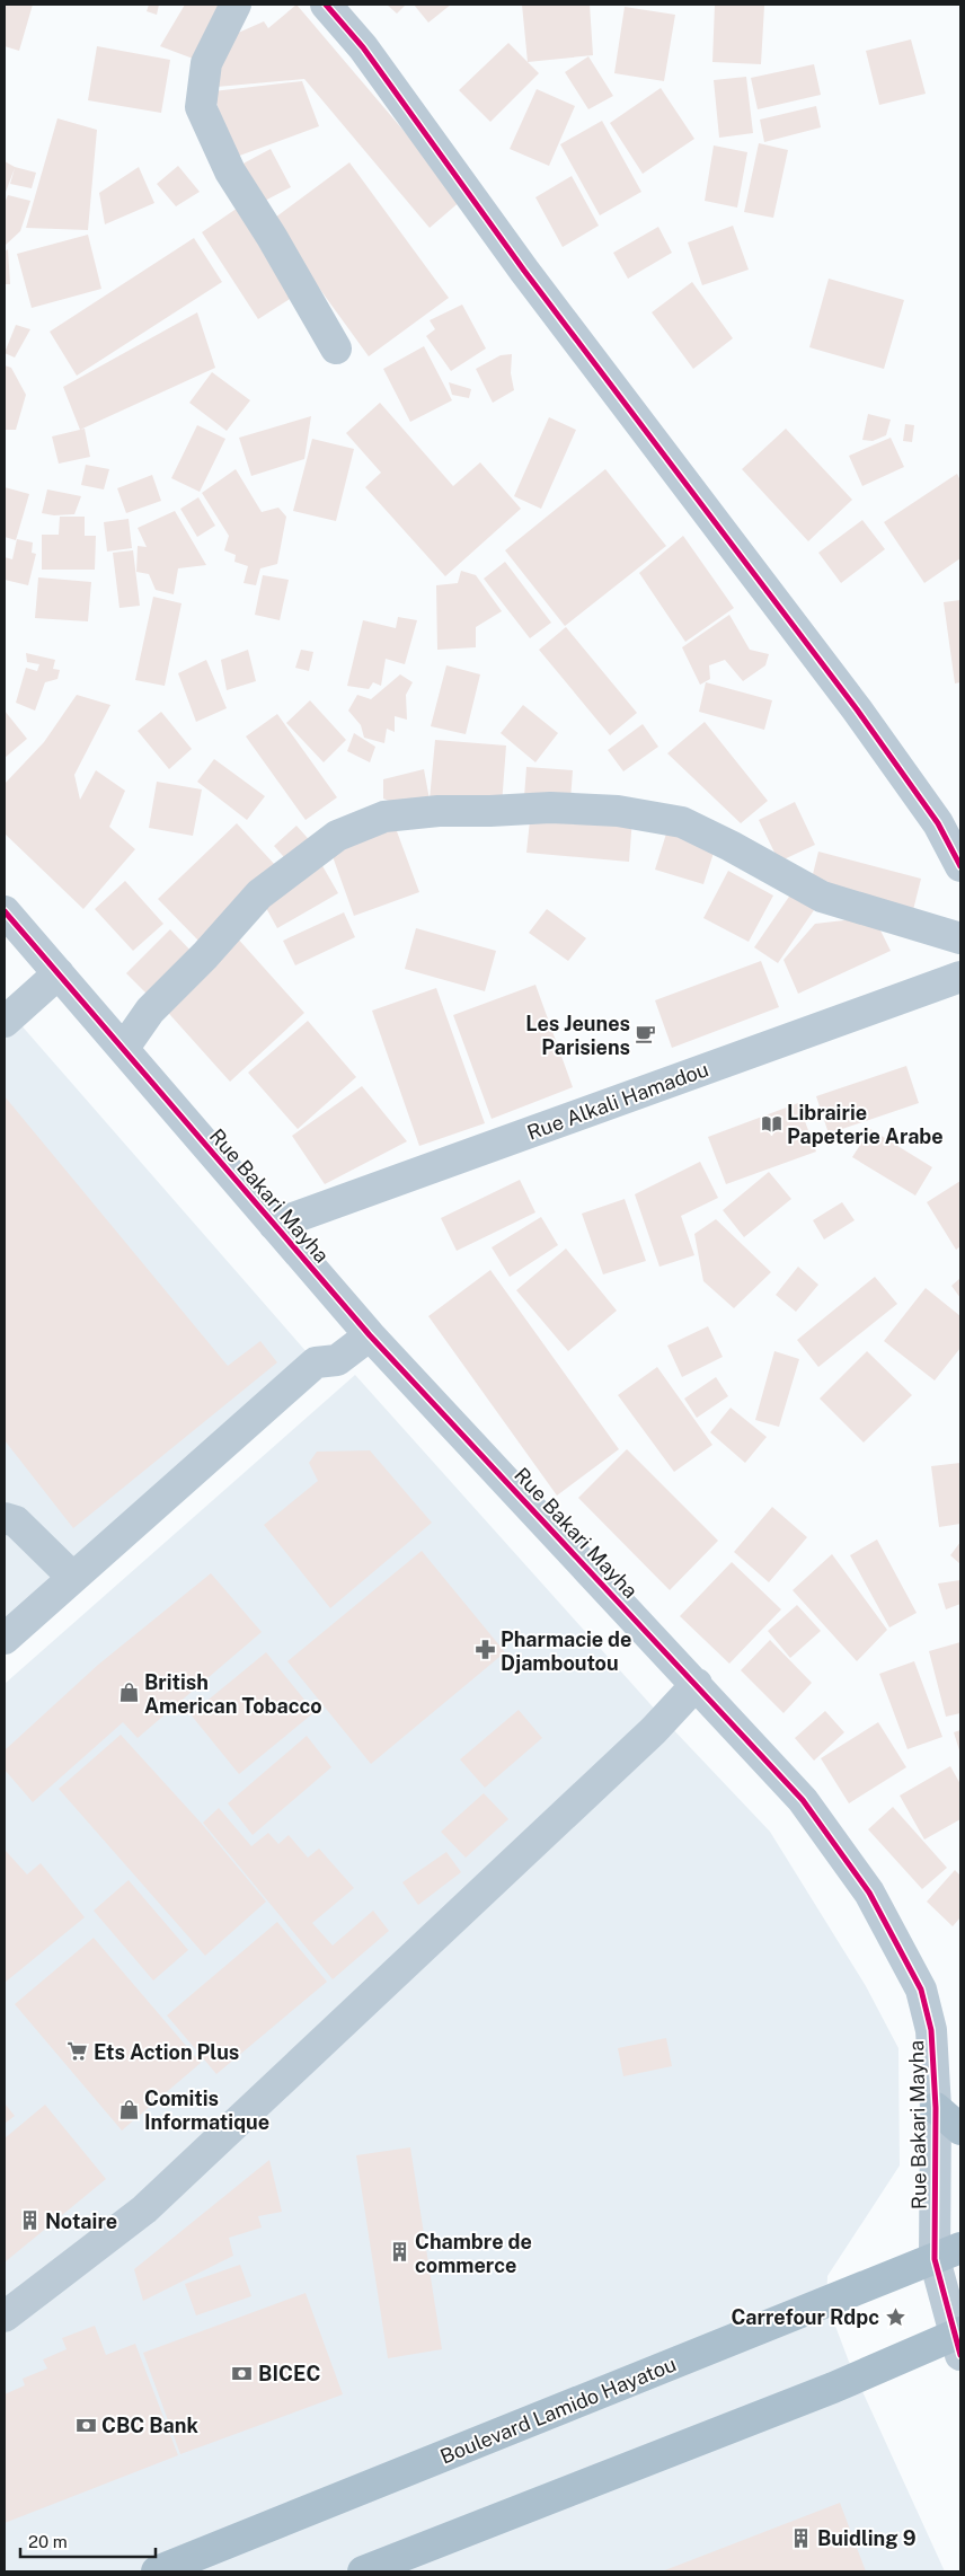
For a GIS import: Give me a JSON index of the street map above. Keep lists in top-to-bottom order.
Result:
{
  "streets": {
    "main road": ["Boulevard Lamido Hayatou"],
    "street": ["Rue Alkali Hamadou", "Rue Bakari Mayha"]
  },
  "crossings": [
    ["Rue Alkali Hamadou", "Rue Bakari Mayha"],
    ["Rue Bakari Mayha", "Boulevard Lamido Hayatou"]
  ],
  "places": {
    "cafe": ["Les Jeunes Parisiens"],
    "library": ["Librairie Papeterie Arabe"],
    "pharmacy": ["Pharmacie de Djamboutou"],
    "shop": ["British American Tobacco", "Comitis Informatique"],
    "supermarket": ["Ets Action Plus"],
    "building": ["Notaire", "Chambre de commerce", "Buidling 9"],
    "place": ["Carrefour Rdpc"],
    "bank": ["BICEC", "CBC Bank"]
  },
  "scale_bar": "20 m"
}
